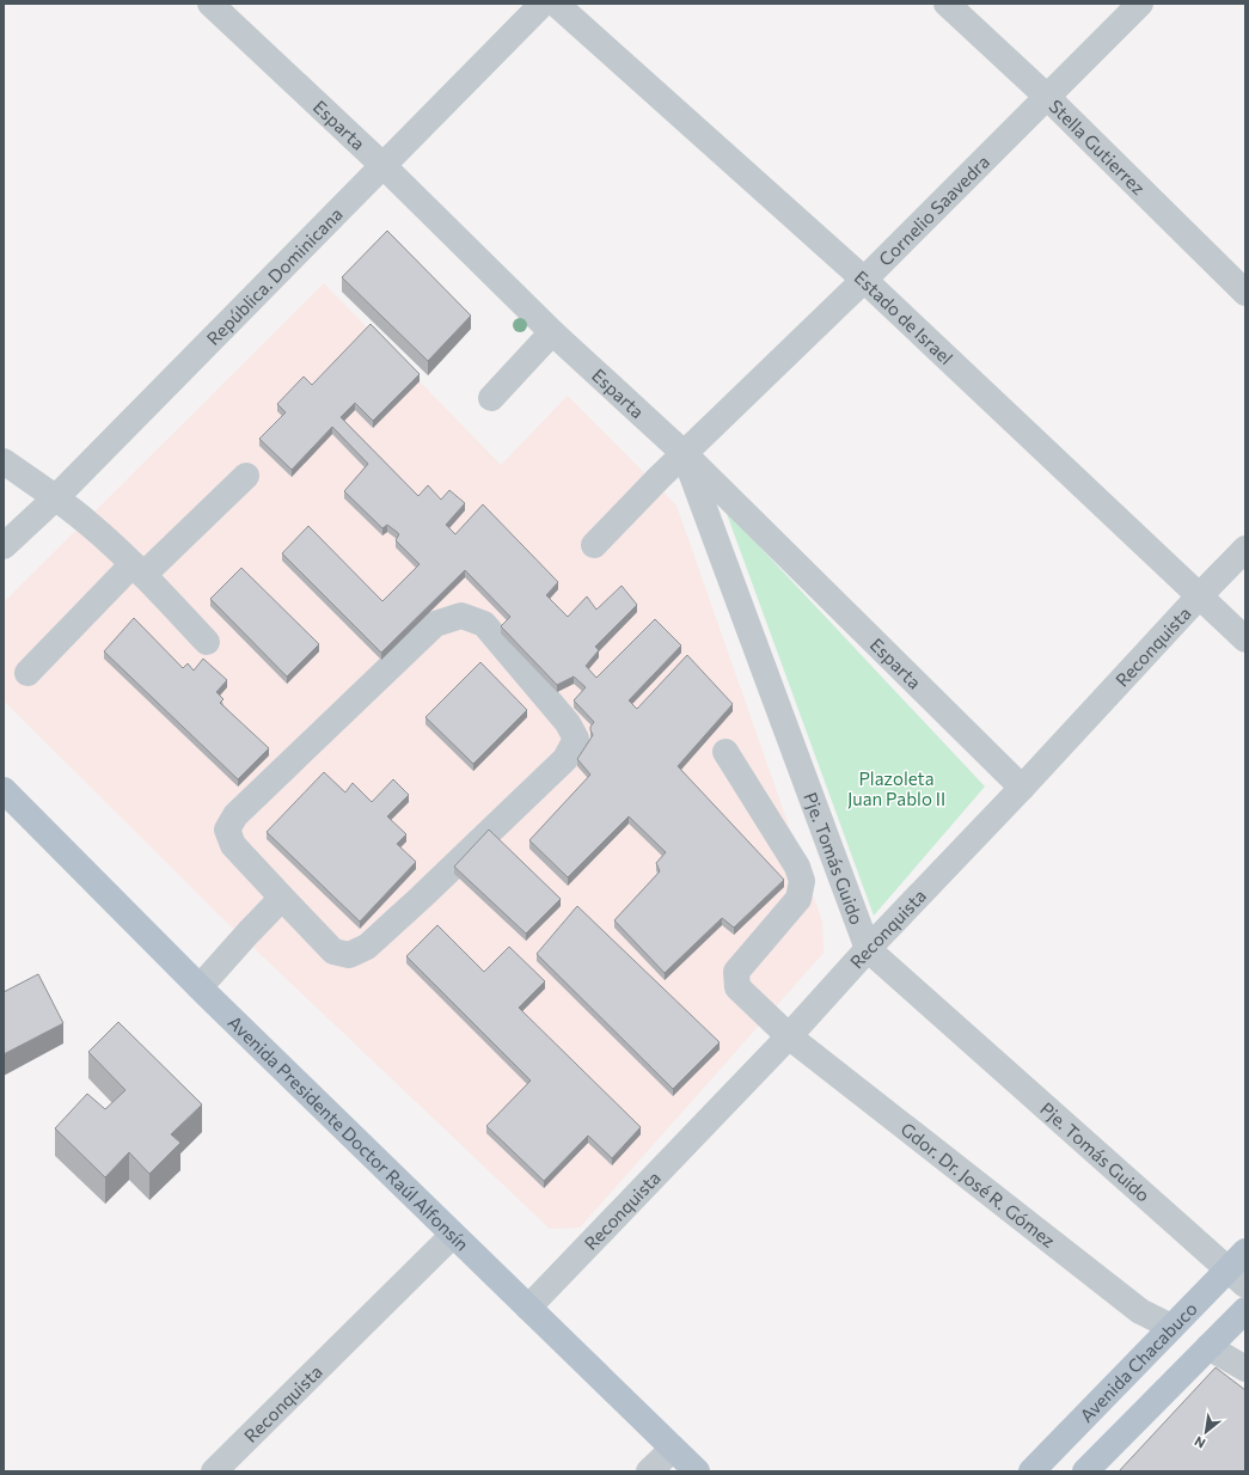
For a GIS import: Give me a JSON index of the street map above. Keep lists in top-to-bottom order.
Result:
{
  "streets": {
    "main road": ["Avenida Presidente Doctor Raúl Alfonsín", "Avenida Chacabuco"],
    "street": [
      "Esparta",
      "Stella Gutierrez",
      "Cornelio Saavedra",
      "República. Dominicana",
      "Estado de Israel",
      "Reconquista",
      "Pje. Tomás Guido",
      "Gdor. Dr. José R. Gómez"
    ]
  },
  "crossings": [
    ["Esparta", "Cornelio Saavedra"],
    ["Esparta", "República. Dominicana"],
    ["Esparta", "Reconquista"],
    ["Esparta", "Pje. Tomás Guido"],
    ["Stella Gutierrez", "Cornelio Saavedra"],
    ["Cornelio Saavedra", "Estado de Israel"],
    ["Cornelio Saavedra", "Pje. Tomás Guido"],
    ["Estado de Israel", "Reconquista"],
    ["Reconquista", "Pje. Tomás Guido"],
    ["Reconquista", "Avenida Presidente Doctor Raúl Alfonsín"],
    ["Reconquista", "Gdor. Dr. José R. Gómez"],
    ["Pje. Tomás Guido", "Avenida Chacabuco"],
    ["Gdor. Dr. José R. Gómez", "Avenida Chacabuco"]
  ],
  "parks": ["Plazoleta Juan Pablo II"],
  "north": "bottom left"
}
